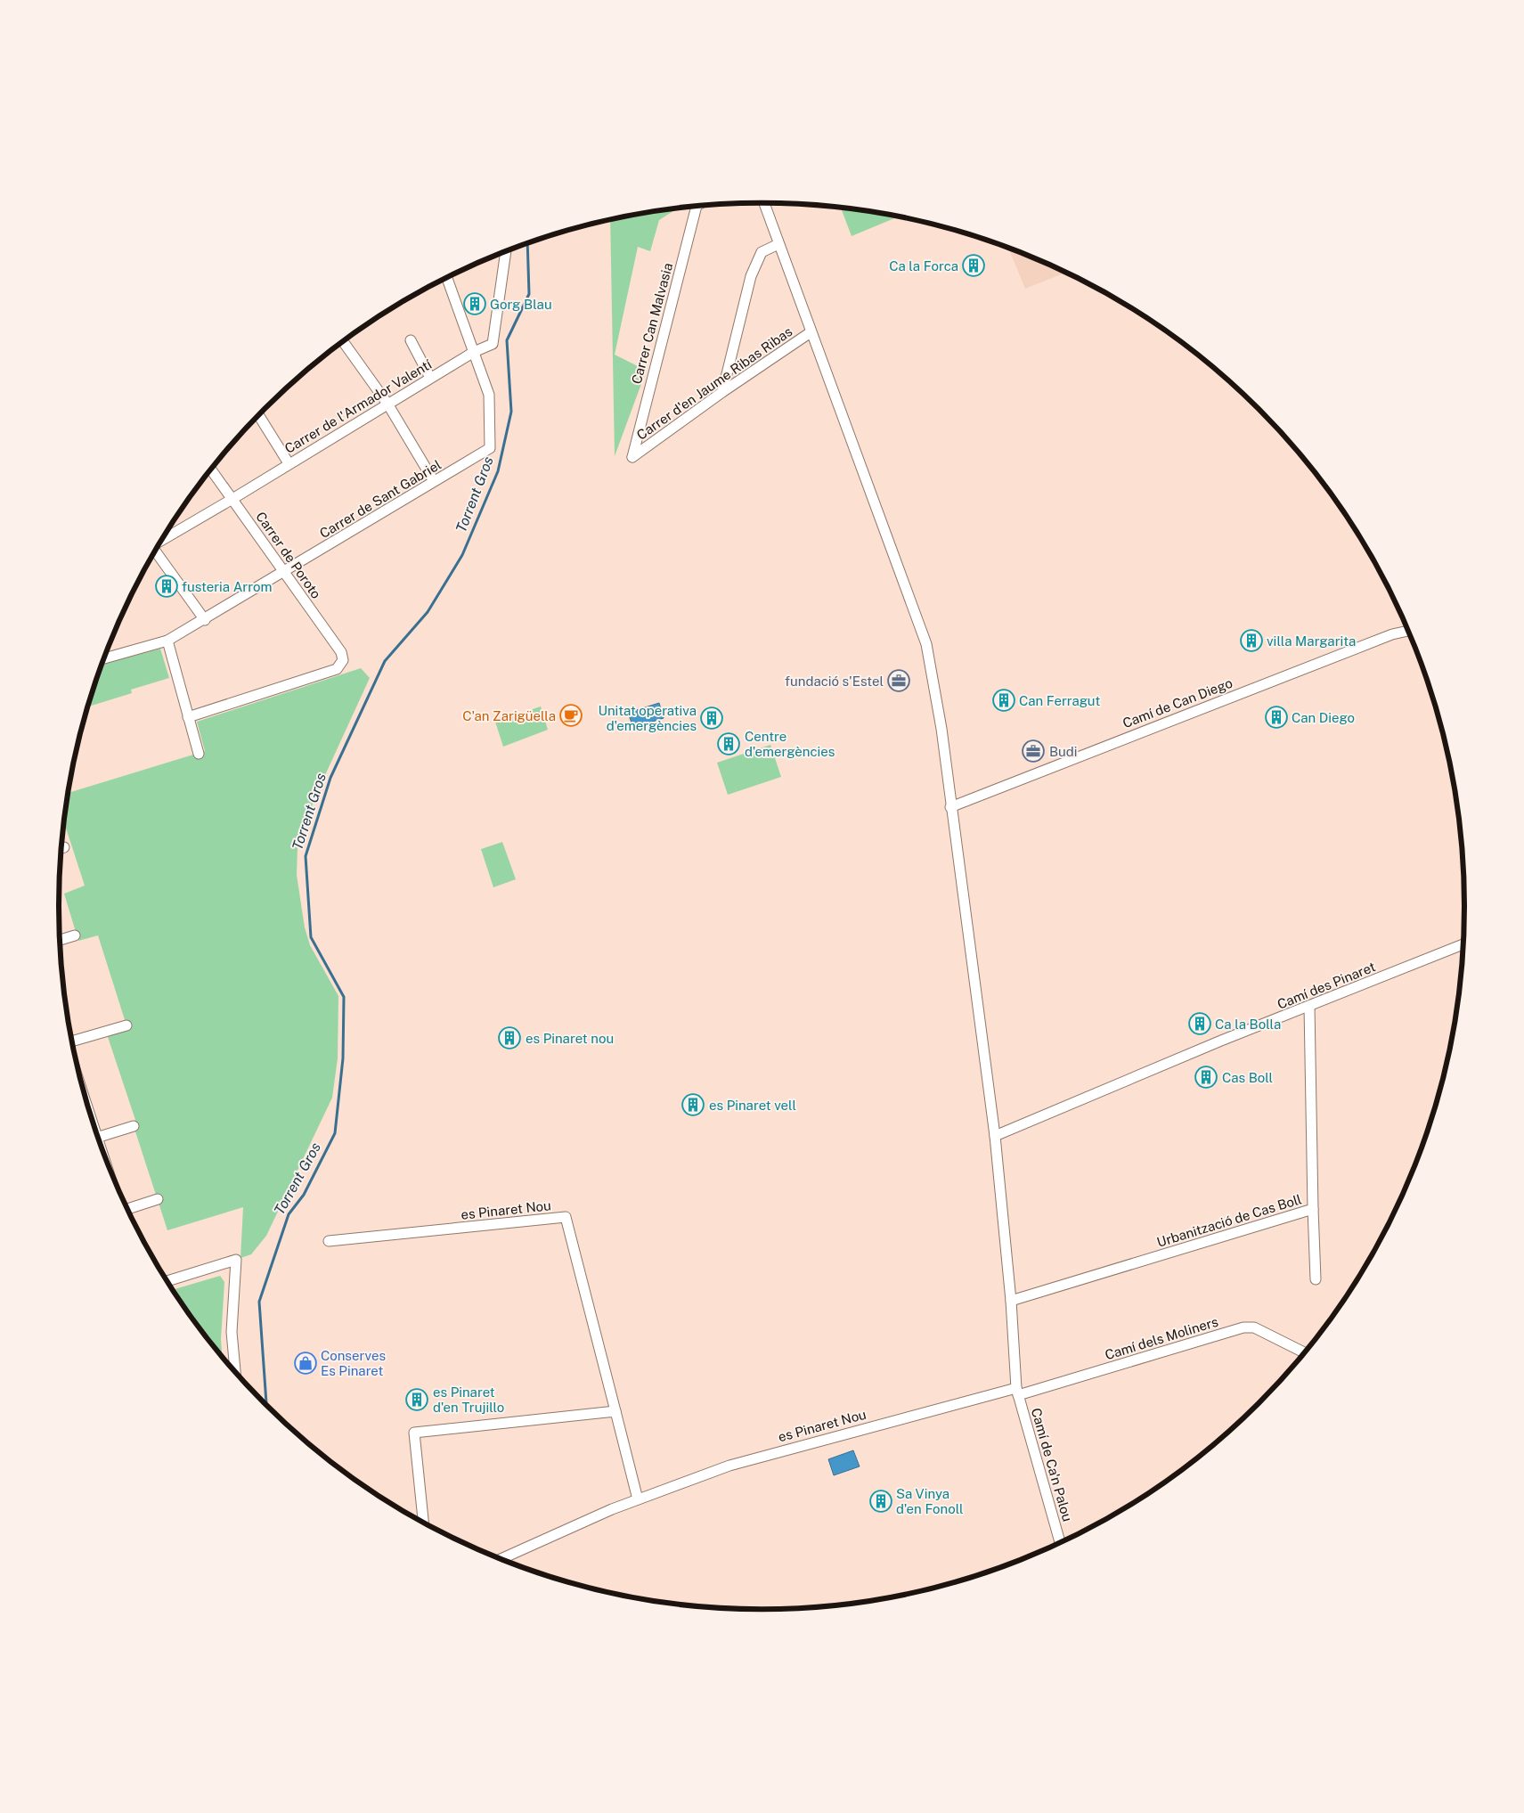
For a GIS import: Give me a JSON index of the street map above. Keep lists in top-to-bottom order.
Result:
{
  "streets": {
    "street": [
      "Carrer Can Malvasia",
      "Carrer d'en Jaume Ribas Ribas",
      "Carrer de l'Armador Valentí",
      "Carrer de Sant Gabriel",
      "Carrer de Poroto",
      "Camí de Can Diego",
      "Camí des Pinaret",
      "es Pinaret Nou",
      "Urbanització de Cas Boll",
      "Camí dels Moliners",
      "Camí de Ca'n Palou"
    ]
  },
  "crossings": [
    ["Carrer Can Malvasia", "Carrer d'en Jaume Ribas Ribas"],
    ["Carrer d'en Jaume Ribas Ribas", "Camí de Ca'n Palou"],
    ["Carrer de l'Armador Valentí", "Carrer de Sant Gabriel"],
    ["Carrer de l'Armador Valentí", "Carrer de Poroto"],
    ["Carrer de Sant Gabriel", "Carrer de Poroto"],
    ["Camí de Can Diego", "Camí de Ca'n Palou"],
    ["Camí des Pinaret", "Urbanització de Cas Boll"],
    ["Camí des Pinaret", "Camí de Ca'n Palou"],
    ["es Pinaret Nou", "Camí dels Moliners"],
    ["es Pinaret Nou", "Camí de Ca'n Palou"],
    ["Urbanització de Cas Boll", "Camí de Ca'n Palou"],
    ["Camí dels Moliners", "Camí de Ca'n Palou"]
  ],
  "water": ["Torrent Gros"],
  "places": {
    "building": [
      "Ca la Forca",
      "Gorg Blau",
      "fusteria Arrom",
      "villa Margarita",
      "Can Ferragut",
      "Can Diego",
      "Unitat operativa d'emergències",
      "Centre d'emergències",
      "Ca la Bolla",
      "es Pinaret nou",
      "Cas Boll",
      "es Pinaret vell",
      "es Pinaret d'en Trujillo",
      "Sa Vinya d'en Fonoll"
    ],
    "office": ["fundació s'Estel", "Budi"],
    "cafe": ["C'an Zarigüella"],
    "shop": ["Conserves Es Pinaret"]
  }
}
